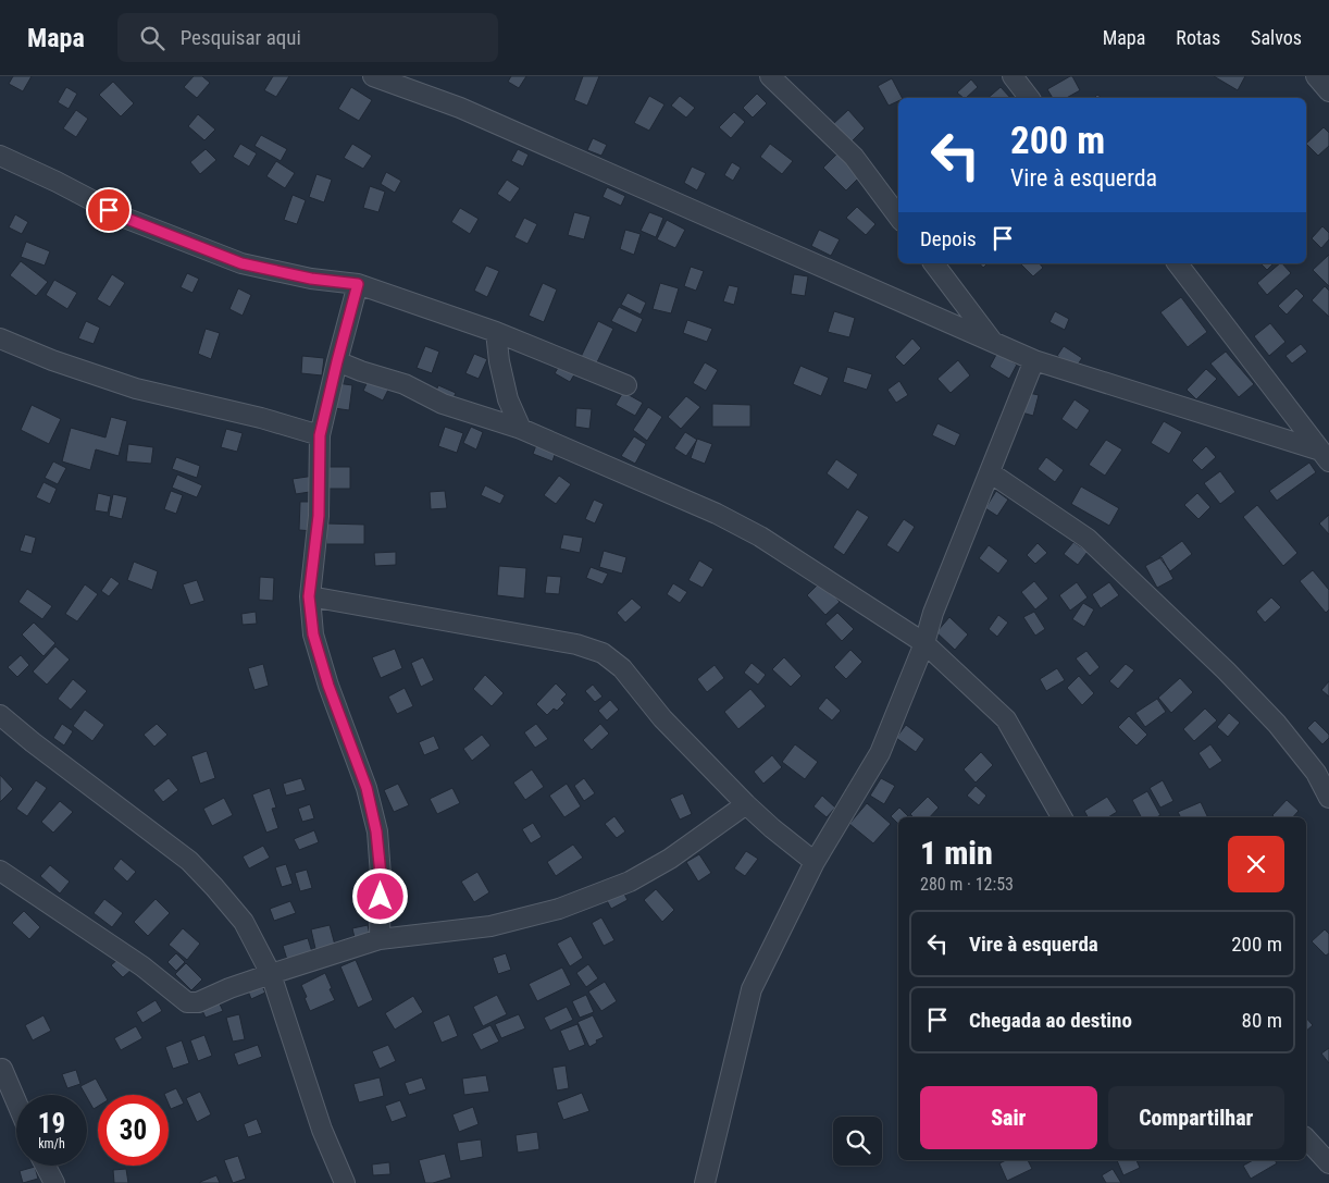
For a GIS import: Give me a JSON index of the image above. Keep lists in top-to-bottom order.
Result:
{
  "page": {
    "header": "Mapa",
    "search": "Pesquisar aqui",
    "nav": ["Mapa", "Rotas", "Salvos"],
    "turn": ["200 m", "Vire à esquerda"],
    "then": "Depois",
    "heading": ["1 min", "280 m · 12:53"],
    "list": [
      {
        "name": "Vire à esquerda",
        "value": "200 m"
      },
      {
        "name": "Chegada ao destino",
        "value": "80 m"
      }
    ],
    "buttons": ["Sair", "Compartilhar"],
    "speed": "19 km/h",
    "limit": "30"
  }
}
